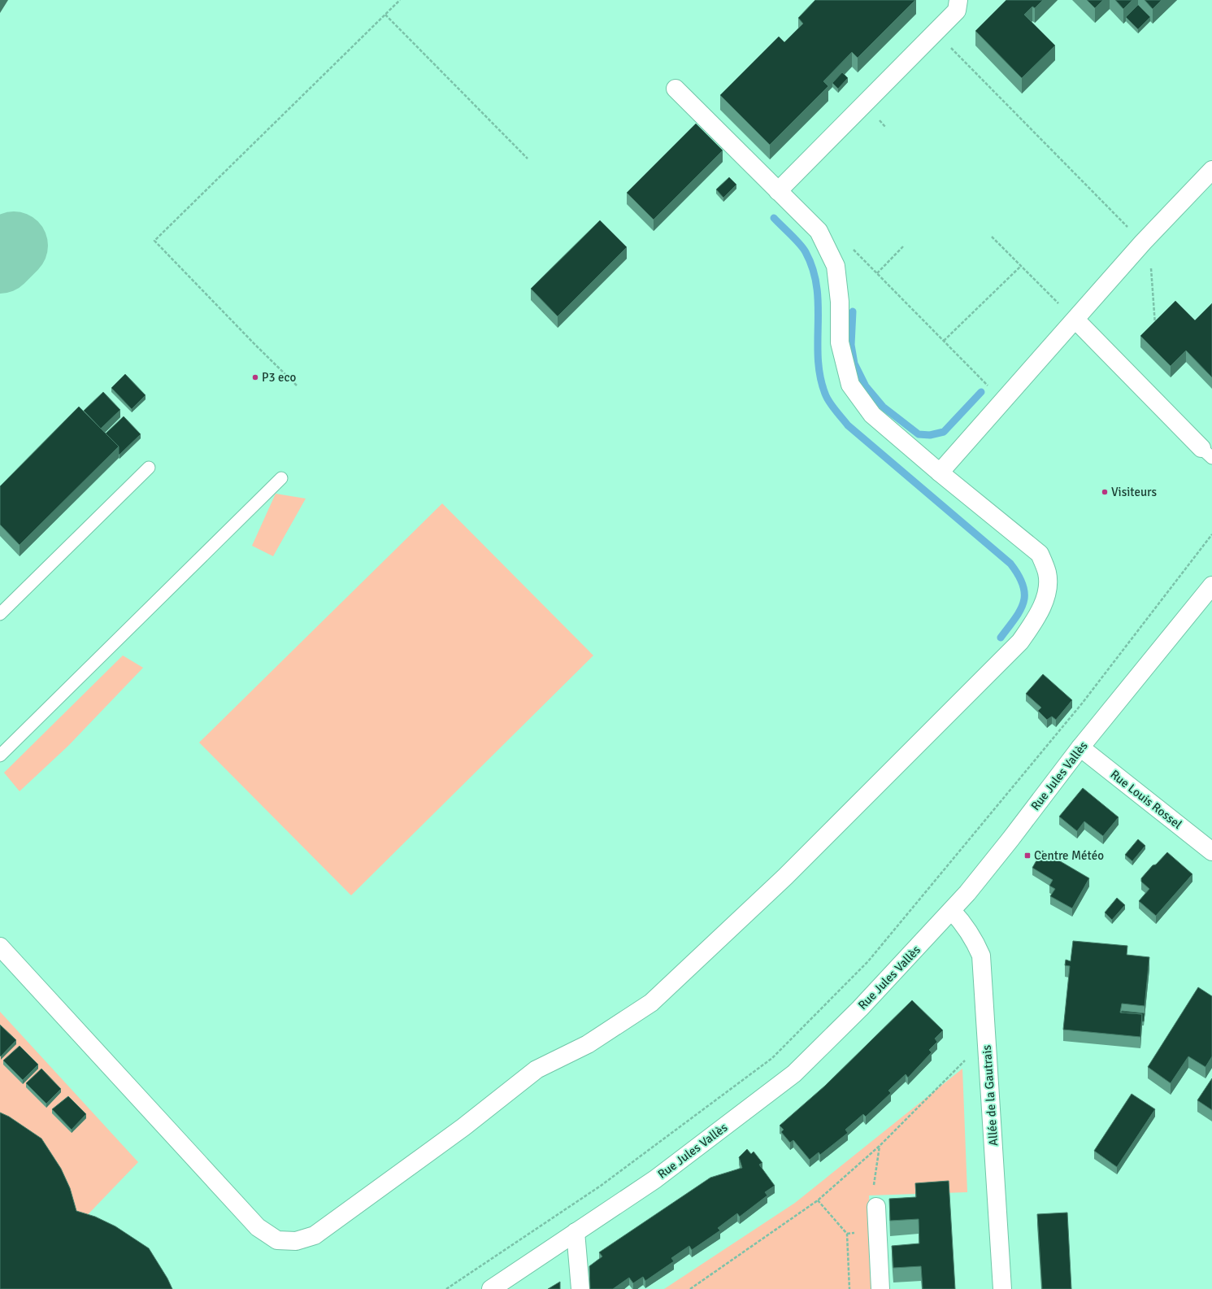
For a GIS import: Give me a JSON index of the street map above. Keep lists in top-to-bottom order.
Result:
{
  "streets": {
    "street": ["Rue Jules Vallès", "Rue Louis Rossel", "Allée de la Gautrais"]
  },
  "crossings": [
    ["Rue Jules Vallès", "Rue Louis Rossel"],
    ["Rue Jules Vallès", "Allée de la Gautrais"]
  ],
  "places": {
    "other": ["P3 eco", "Visiteurs"],
    "transit": ["Centre Météo"]
  }
}
